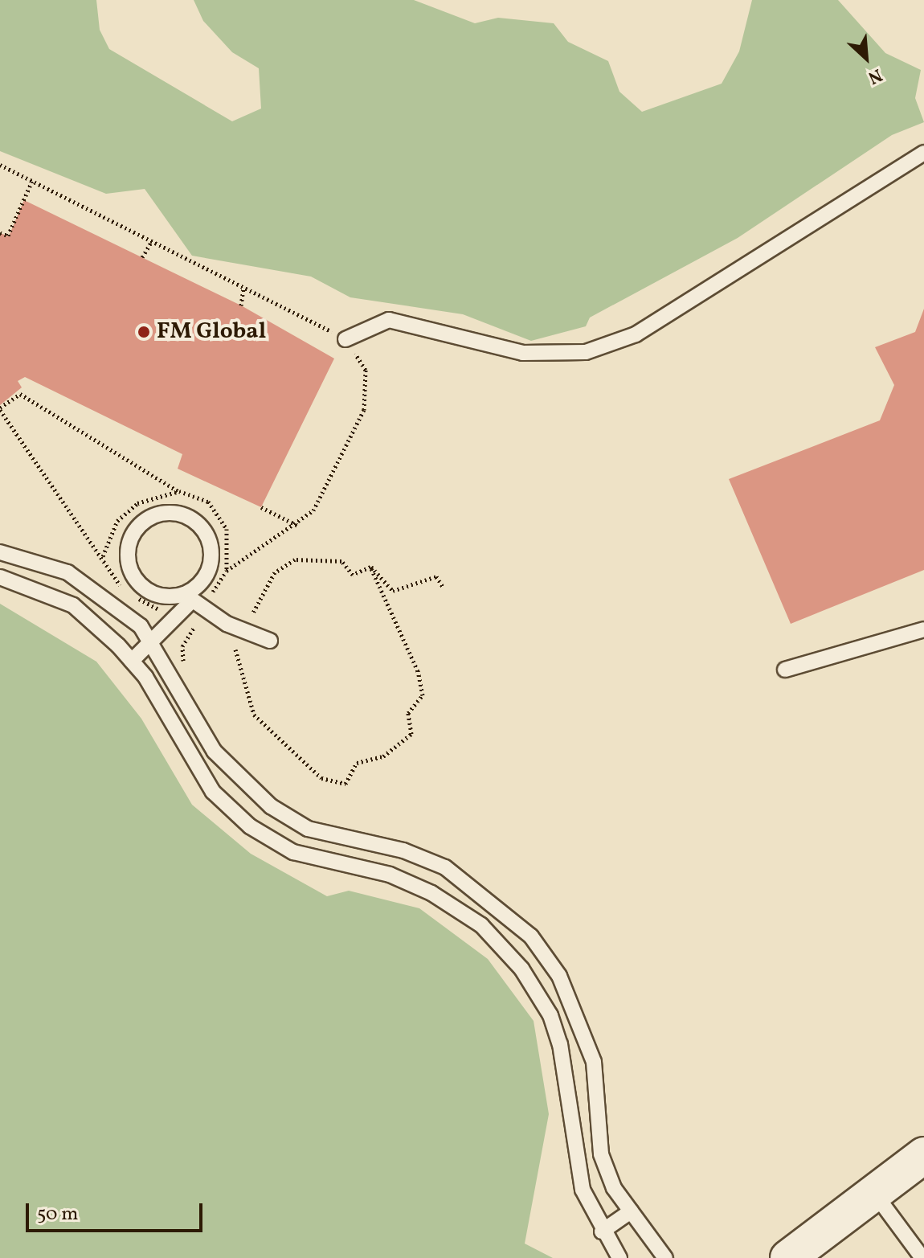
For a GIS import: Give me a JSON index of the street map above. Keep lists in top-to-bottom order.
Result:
{
  "places": ["FM Global"],
  "scale_bar": "50 m",
  "north": "bottom right"
}
